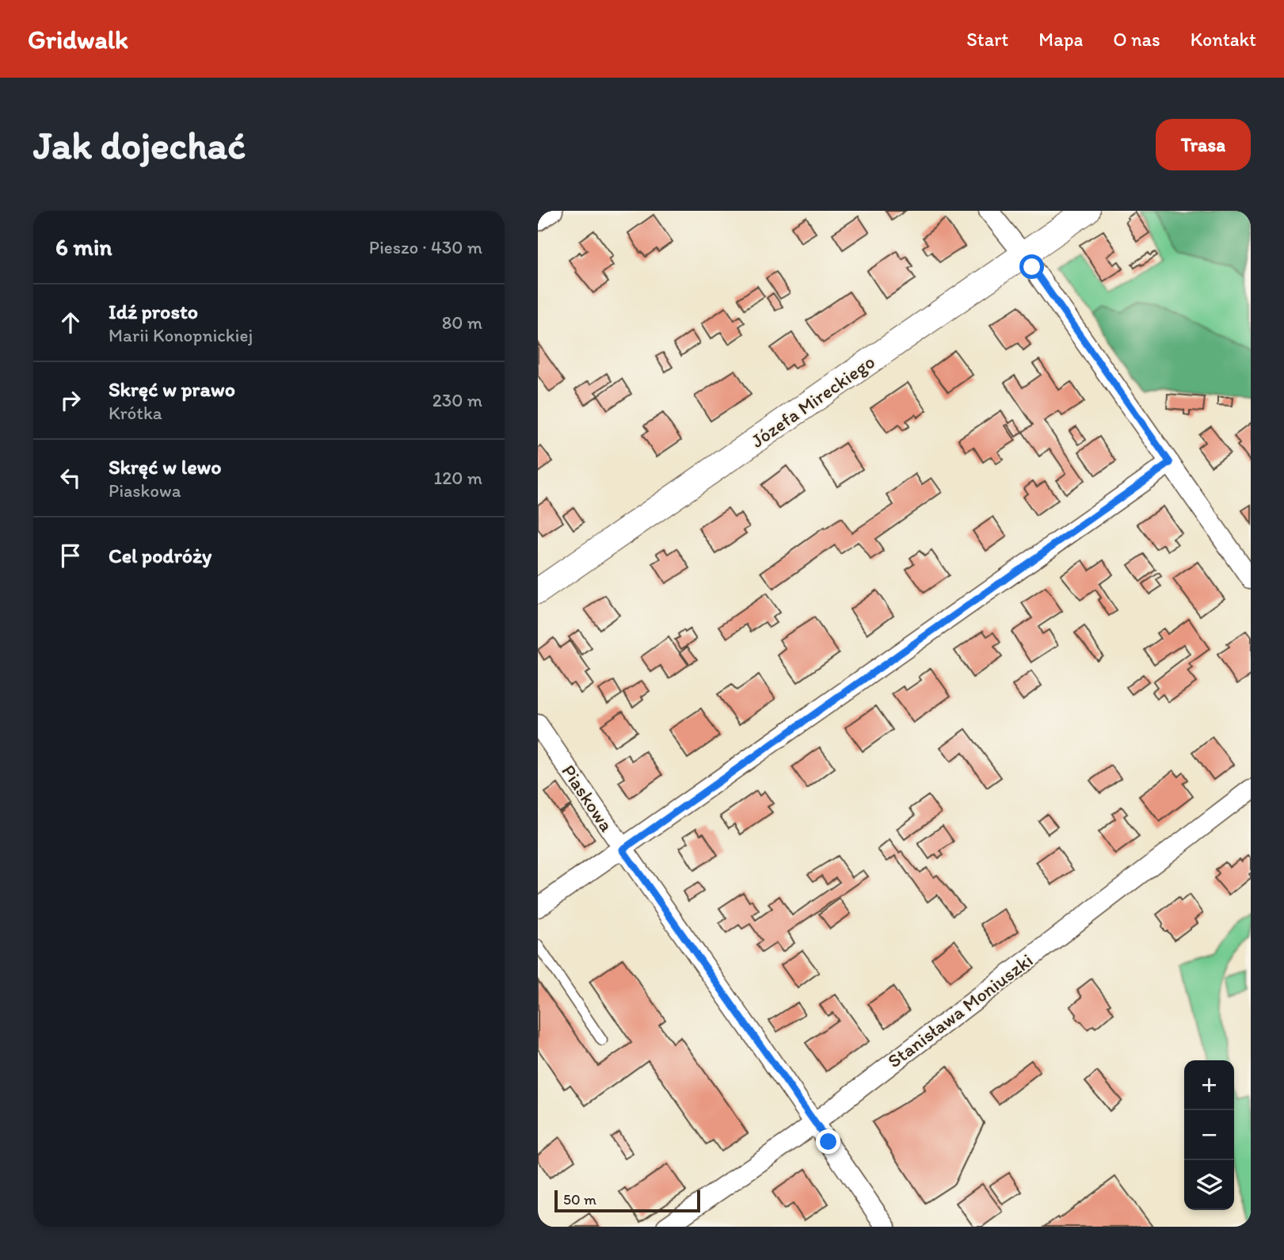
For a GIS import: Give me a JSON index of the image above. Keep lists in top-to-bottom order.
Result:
{
  "streets": {
    "street": ["Józefa Mireckiego", "Piaskowa", "Stanisława Moniuszki"]
  },
  "crossings": [
    ["Piaskowa", "Stanisława Moniuszki"]
  ],
  "scale_bar": "50 m",
  "page": {
    "header": "Gridwalk",
    "nav": [
      "Start",
      "Mapa",
      "O nas",
      "Kontakt"
    ],
    "buttons": "Trasa",
    "title": "Jak dojechać",
    "heading": ["6 min", "Pieszo · 430 m"],
    "list": [
      ["Idź prosto", "Marii Konopnickiej", "80 m"],
      ["Skręć w prawo", "Krótka", "230 m"],
      ["Skręć w lewo", "Piaskowa", "120 m"],
      "Cel podróży"
    ],
    "map_buttons": ["+", "−"],
    "scale": "50 m"
  }
}
